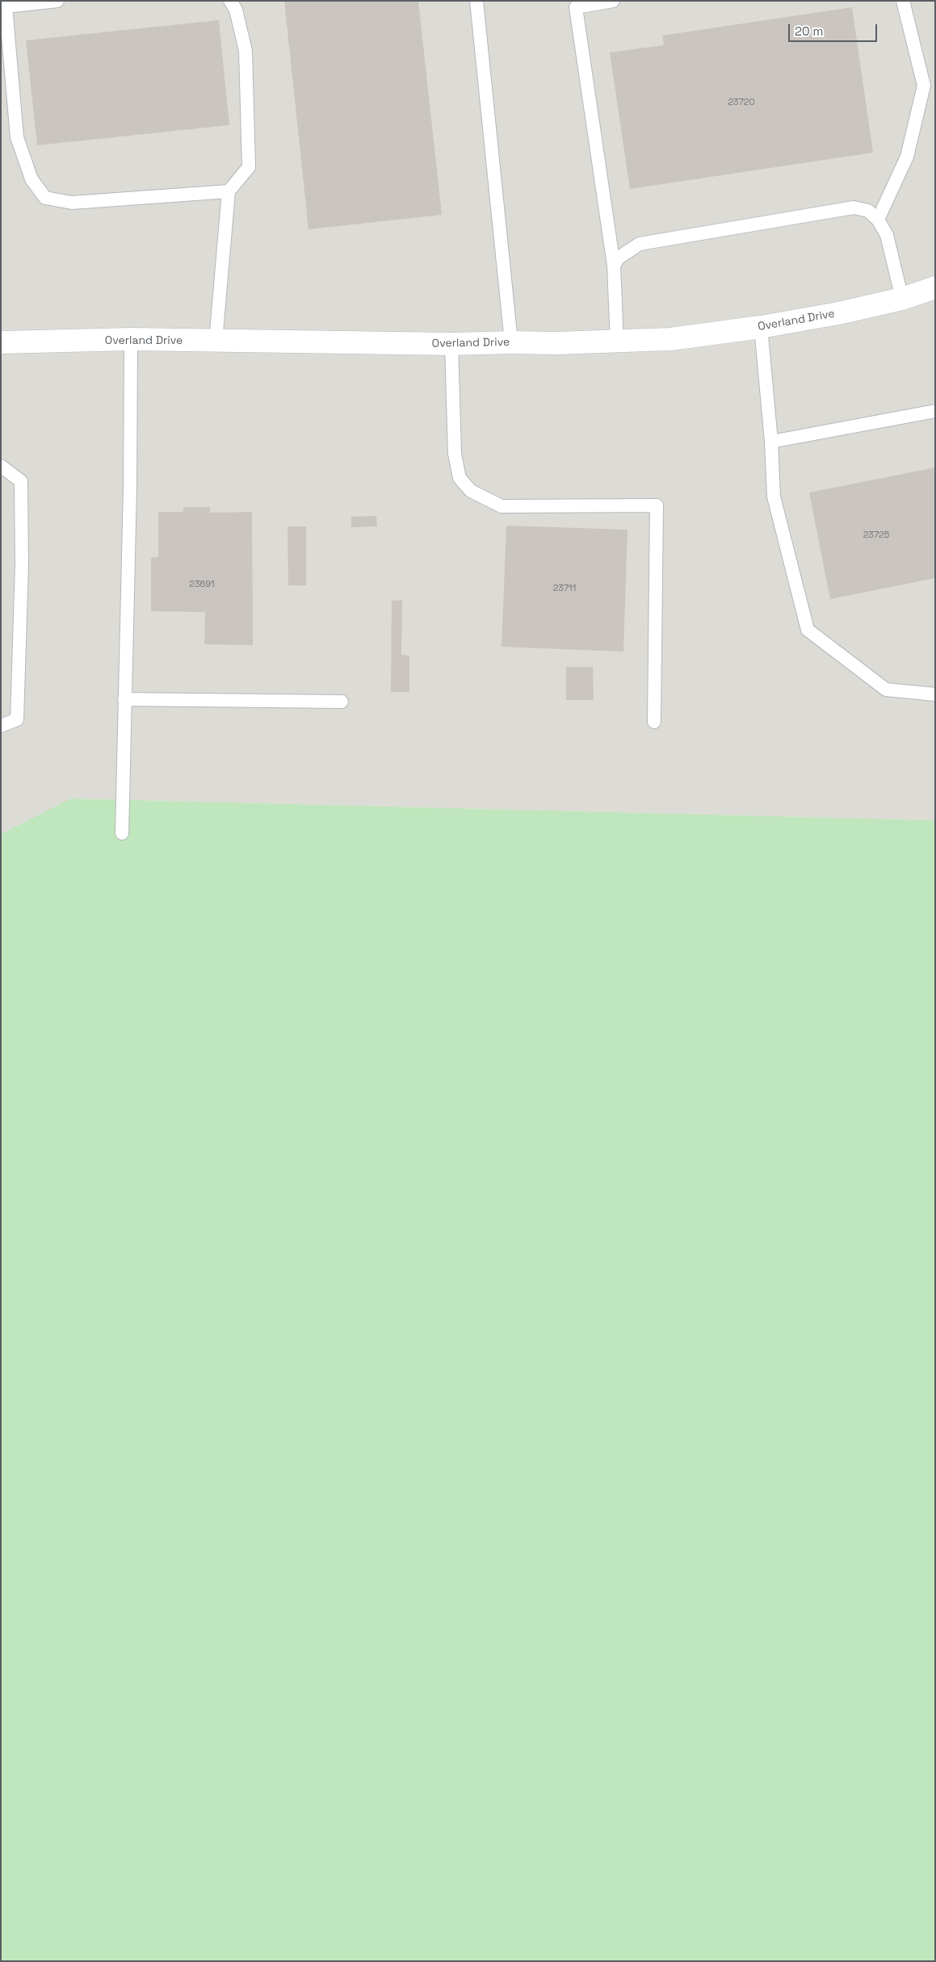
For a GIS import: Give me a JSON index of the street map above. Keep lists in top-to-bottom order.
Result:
{
  "streets": {
    "street": ["Overland Drive"]
  },
  "house_numbers": [
    "23720",
    "23725",
    "23691",
    "23711"
  ],
  "scale_bar": "20 m"
}
